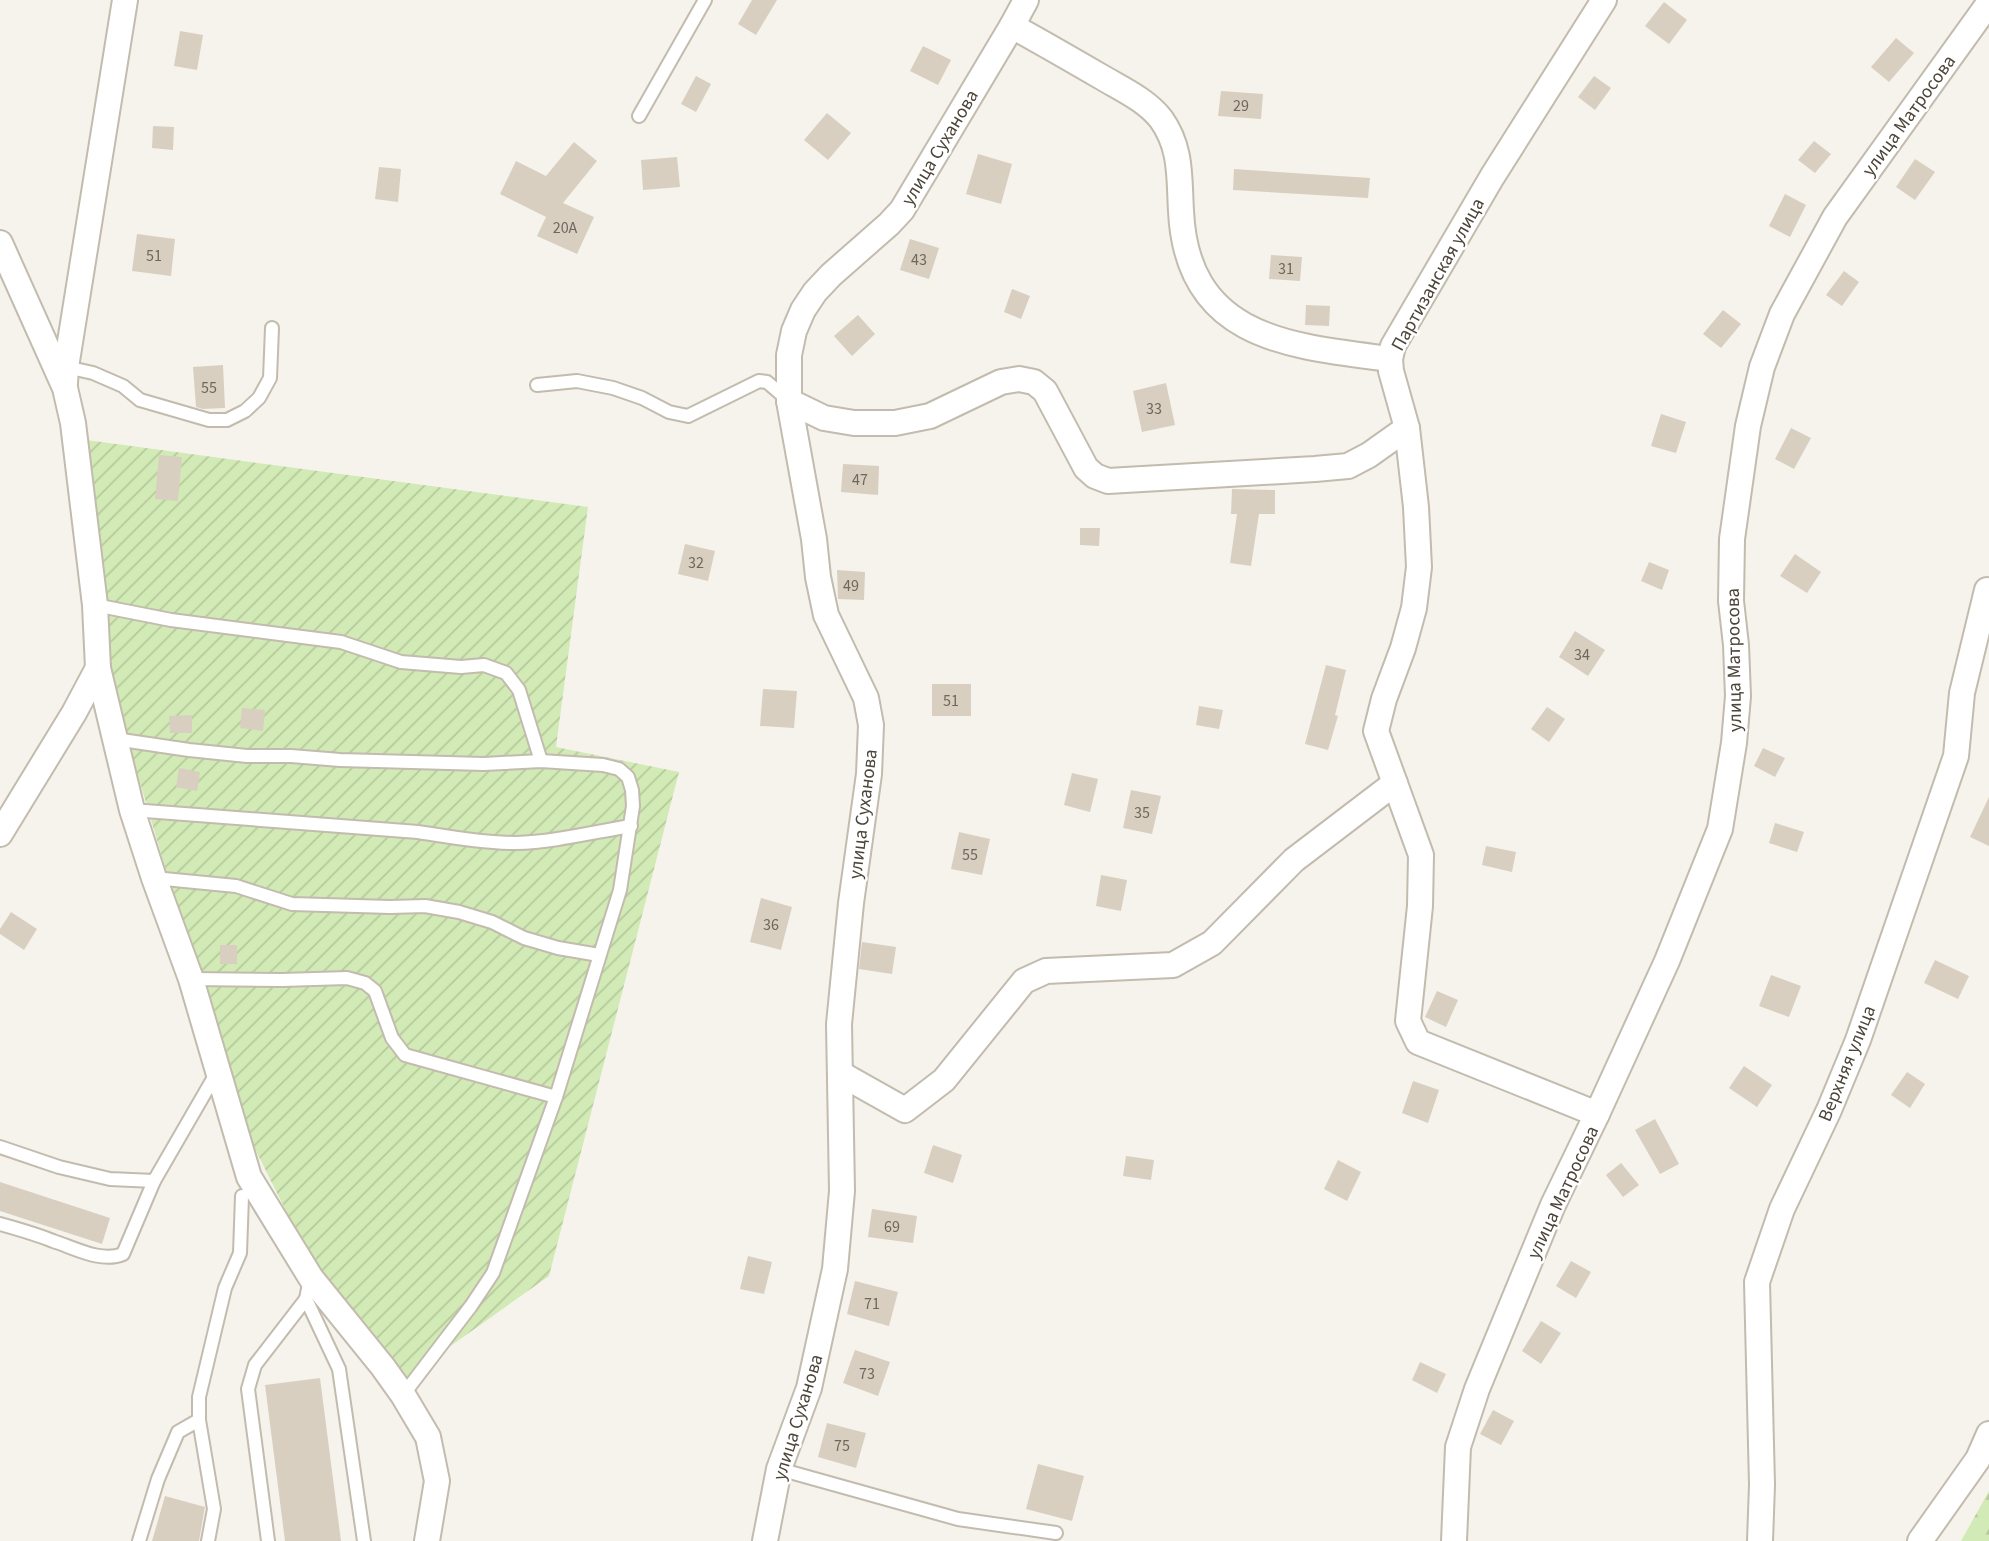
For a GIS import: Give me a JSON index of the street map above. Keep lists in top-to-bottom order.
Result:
{
  "streets": {
    "street": [
      "улица Матросова",
      "улица Суханова",
      "Партизанская улица",
      "Верхняя улица"
    ]
  },
  "crossings": [
    ["улица Матросова", "Партизанская улица"]
  ],
  "house_numbers": [
    "29",
    "20А",
    "51",
    "43",
    "31",
    "55",
    "33",
    "47",
    "32",
    "49",
    "34",
    "51",
    "35",
    "55",
    "36",
    "69",
    "71",
    "73",
    "75"
  ]
}
